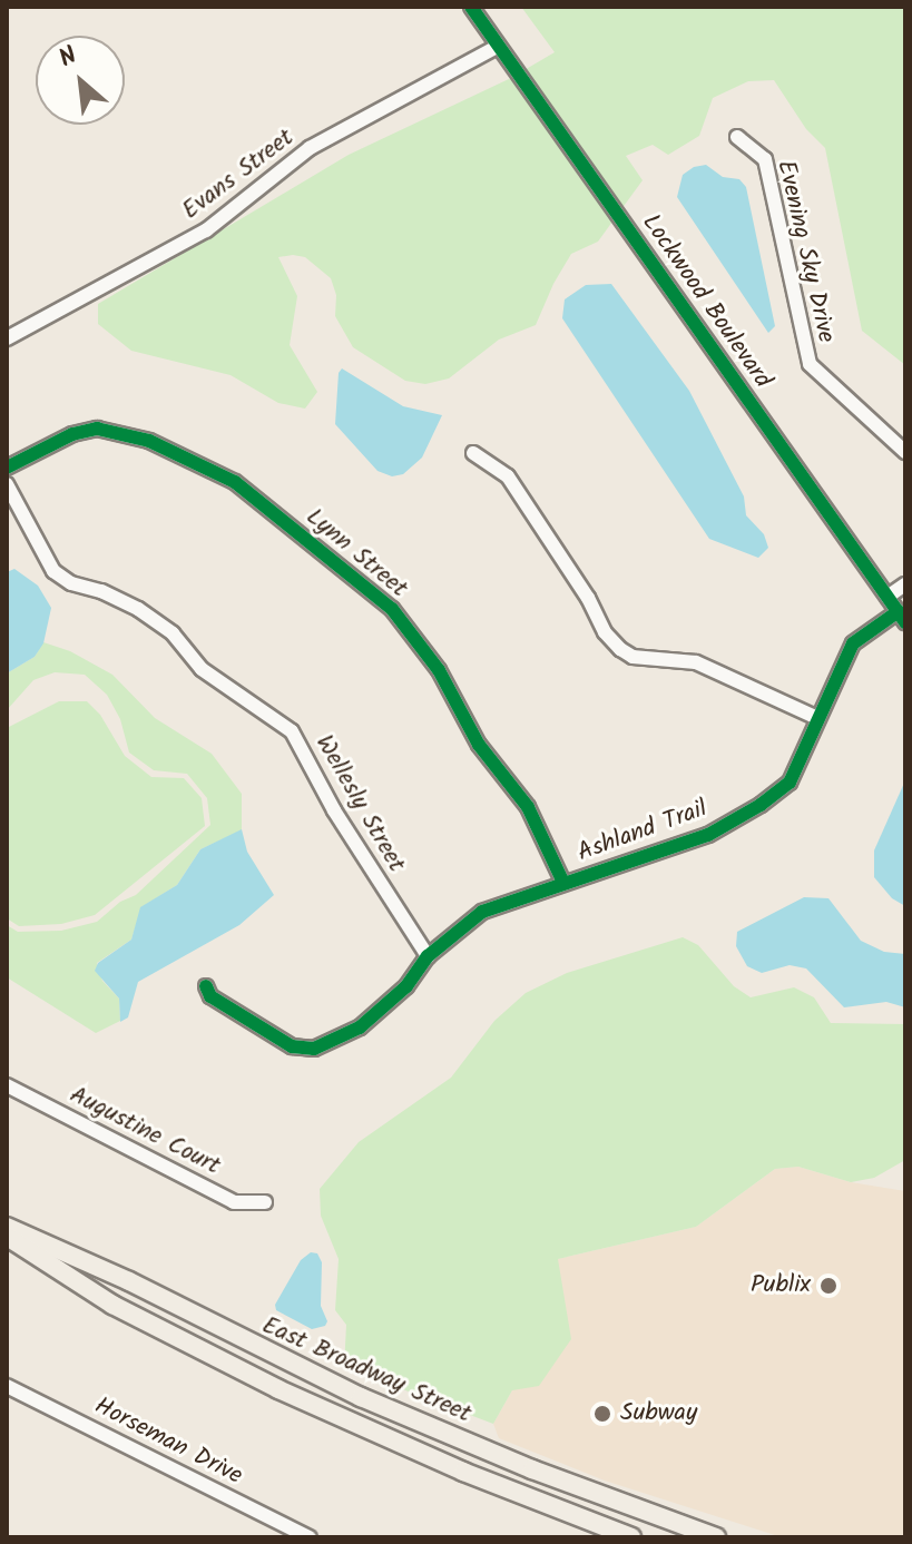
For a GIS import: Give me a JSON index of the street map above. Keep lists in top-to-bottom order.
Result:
{
  "streets": {
    "main road": ["East Broadway Street"],
    "street": [
      "Evans Street",
      "Evening Sky Drive",
      "Lockwood Boulevard",
      "Lynn Street",
      "Wellesly Street",
      "Ashland Trail",
      "Augustine Court",
      "Horseman Drive"
    ]
  },
  "crossings": [
    ["Evans Street", "Lockwood Boulevard"],
    ["Lockwood Boulevard", "Ashland Trail"],
    ["Lynn Street", "Ashland Trail"],
    ["Wellesly Street", "Ashland Trail"]
  ],
  "places": ["Publix", "Subway"],
  "north": "top left"
}
